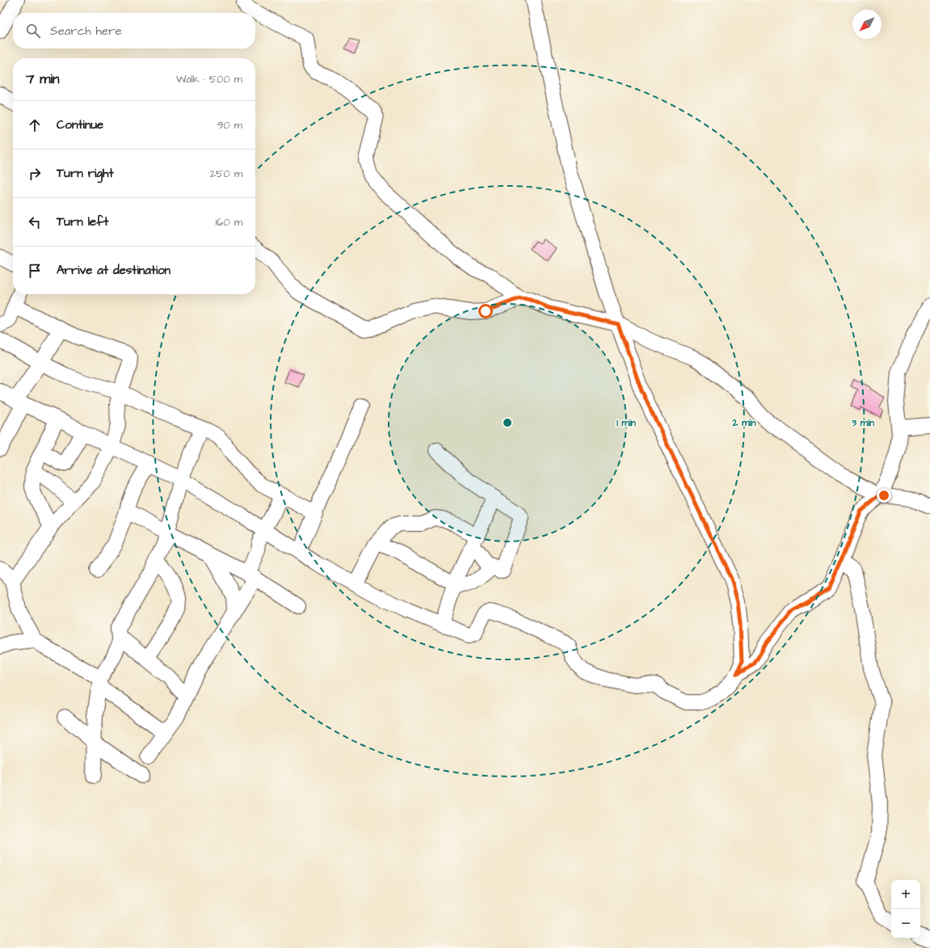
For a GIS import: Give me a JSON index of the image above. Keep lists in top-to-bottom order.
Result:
{
  "north": "bottom left",
  "page": {
    "search": "Search here",
    "heading": ["7 min", "Walk · 500 m"],
    "list": [
      ["Continue", "90 m"],
      ["Turn right", "250 m"],
      ["Turn left", "160 m"],
      "Arrive at destination"
    ],
    "map_buttons": ["+", "−"]
  },
  "rings": ["1 min", "2 min", "3 min"]
}
